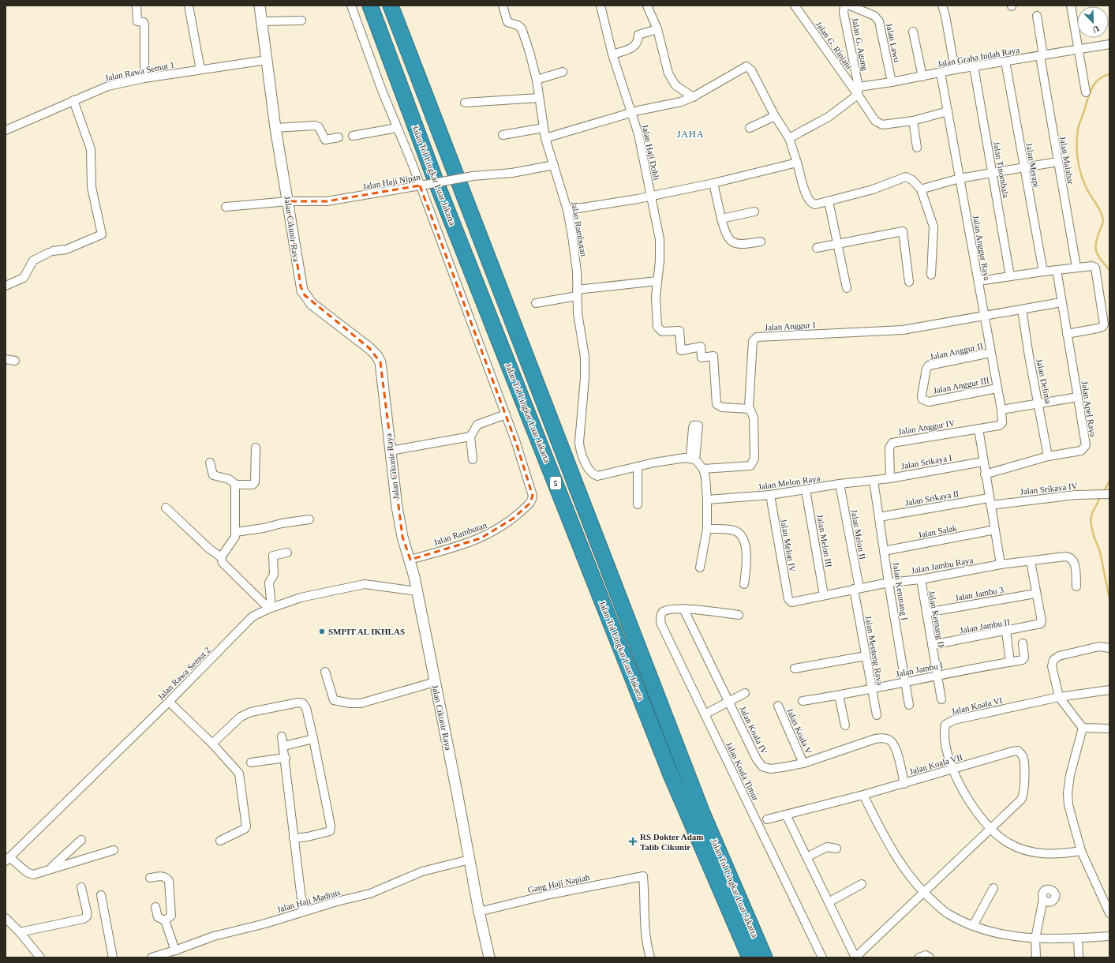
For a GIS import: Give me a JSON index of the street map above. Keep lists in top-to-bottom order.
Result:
{
  "streets": {
    "highway": ["Jalan Tol Lingkar Luar Jakarta", "5"],
    "street": [
      "Jalan Lawu",
      "Jalan G. Agung",
      "Jalan G. Rinjani",
      "Jalan Graha Indah Raya",
      "Jalan Rawa Semut 1",
      "Jalan Haji Dobli",
      "Jalan Malabar",
      "Jalan Merapi",
      "Jalan Tinombala",
      "Jalan Haji Nipan",
      "Jalan Cikunir Raya",
      "Jalan Rambutan",
      "Jalan Anggur Raya",
      "Jalan Anggur I",
      "Jalan Anggur II",
      "Jalan Delima",
      "Jalan Anggur III",
      "Jalan Apel Raya",
      "Jalan Anggur IV",
      "Jalan Srikaya I",
      "Jalan Melon Raya",
      "Jalan Srikaya IV",
      "Jalan Srikaya II",
      "Jalan Salak",
      "Jalan Melon II",
      "Jalan Melon III",
      "Jalan Melon IV",
      "Jalan Jambu Raya",
      "Jalan Kenmang I",
      "Jalan Jambu 3",
      "Jalan Kemang II",
      "Jalan Jambu II",
      "Jalan Menteng Raya",
      "Jalan Jambu I",
      "Jalan Rawa Semut 2",
      "Jalan Koala VI",
      "Jalan Koala IV",
      "Jalan Koala V",
      "Jalan Koala VII",
      "Jalan Koala Timur",
      "Gang Haji Napiah",
      "Jalan Haji Madrais"
    ]
  },
  "crossings": [
    ["Jalan Lawu", "Jalan Graha Indah Raya"],
    ["Jalan G. Agung", "Jalan G. Rinjani"],
    ["Jalan G. Agung", "Jalan Graha Indah Raya"],
    ["Jalan G. Rinjani", "Jalan Graha Indah Raya"],
    ["Jalan G. Rinjani", "Jalan Anggur Raya"],
    ["Jalan Graha Indah Raya", "Jalan Malabar"],
    ["Jalan Graha Indah Raya", "Jalan Merapi"],
    ["Jalan Graha Indah Raya", "Jalan Tinombala"],
    ["Jalan Graha Indah Raya", "Jalan Anggur Raya"],
    ["Jalan Rawa Semut 1", "Jalan Cikunir Raya"],
    ["Jalan Haji Dobli", "Jalan Anggur I"],
    ["Jalan Haji Nipan", "Jalan Cikunir Raya"],
    ["Jalan Haji Nipan", "Jalan Rambutan"],
    ["Jalan Cikunir Raya", "Jalan Rambutan"],
    ["Jalan Cikunir Raya", "Jalan Rawa Semut 2"],
    ["Jalan Cikunir Raya", "Gang Haji Napiah"],
    ["Jalan Cikunir Raya", "Jalan Haji Madrais"],
    ["Jalan Anggur Raya", "Jalan Anggur I"],
    ["Jalan Anggur Raya", "Jalan Anggur II"],
    ["Jalan Anggur Raya", "Jalan Anggur III"],
    ["Jalan Anggur Raya", "Jalan Anggur IV"],
    ["Jalan Anggur I", "Jalan Delima"],
    ["Jalan Anggur I", "Jalan Apel Raya"],
    ["Jalan Anggur II", "Jalan Anggur III"],
    ["Jalan Delima", "Jalan Apel Raya"],
    ["Jalan Anggur IV", "Jalan Srikaya I"],
    ["Jalan Srikaya I", "Jalan Melon Raya"],
    ["Jalan Srikaya I", "Jalan Kenmang I"],
    ["Jalan Melon Raya", "Jalan Melon II"],
    ["Jalan Melon Raya", "Jalan Melon III"],
    ["Jalan Melon Raya", "Jalan Melon IV"],
    ["Jalan Melon Raya", "Jalan Kenmang I"],
    ["Jalan Srikaya IV", "Jalan Srikaya II"],
    ["Jalan Srikaya II", "Jalan Kenmang I"],
    ["Jalan Salak", "Jalan Kenmang I"],
    ["Jalan Melon II", "Jalan Jambu Raya"],
    ["Jalan Melon II", "Jalan Menteng Raya"],
    ["Jalan Melon III", "Jalan Jambu Raya"],
    ["Jalan Melon IV", "Jalan Jambu Raya"],
    ["Jalan Jambu Raya", "Jalan Kenmang I"],
    ["Jalan Jambu Raya", "Jalan Kemang II"],
    ["Jalan Jambu Raya", "Jalan Menteng Raya"],
    ["Jalan Kenmang I", "Jalan Jambu I"],
    ["Jalan Jambu 3", "Jalan Kemang II"],
    ["Jalan Jambu 3", "Jalan Jambu II"],
    ["Jalan Kemang II", "Jalan Jambu II"],
    ["Jalan Kemang II", "Jalan Jambu I"],
    ["Jalan Menteng Raya", "Jalan Jambu I"],
    ["Jalan Koala VI", "Jalan Koala VII"],
    ["Jalan Koala IV", "Jalan Koala V"],
    ["Jalan Koala IV", "Jalan Koala VII"],
    ["Jalan Koala IV", "Jalan Koala Timur"]
  ],
  "districts": ["JAHA"],
  "places": {
    "other": ["SMPIT AL IKHLAS"],
    "health": ["RS Dokter Adam Talib Cikunir"]
  },
  "north": "bottom right"
}
